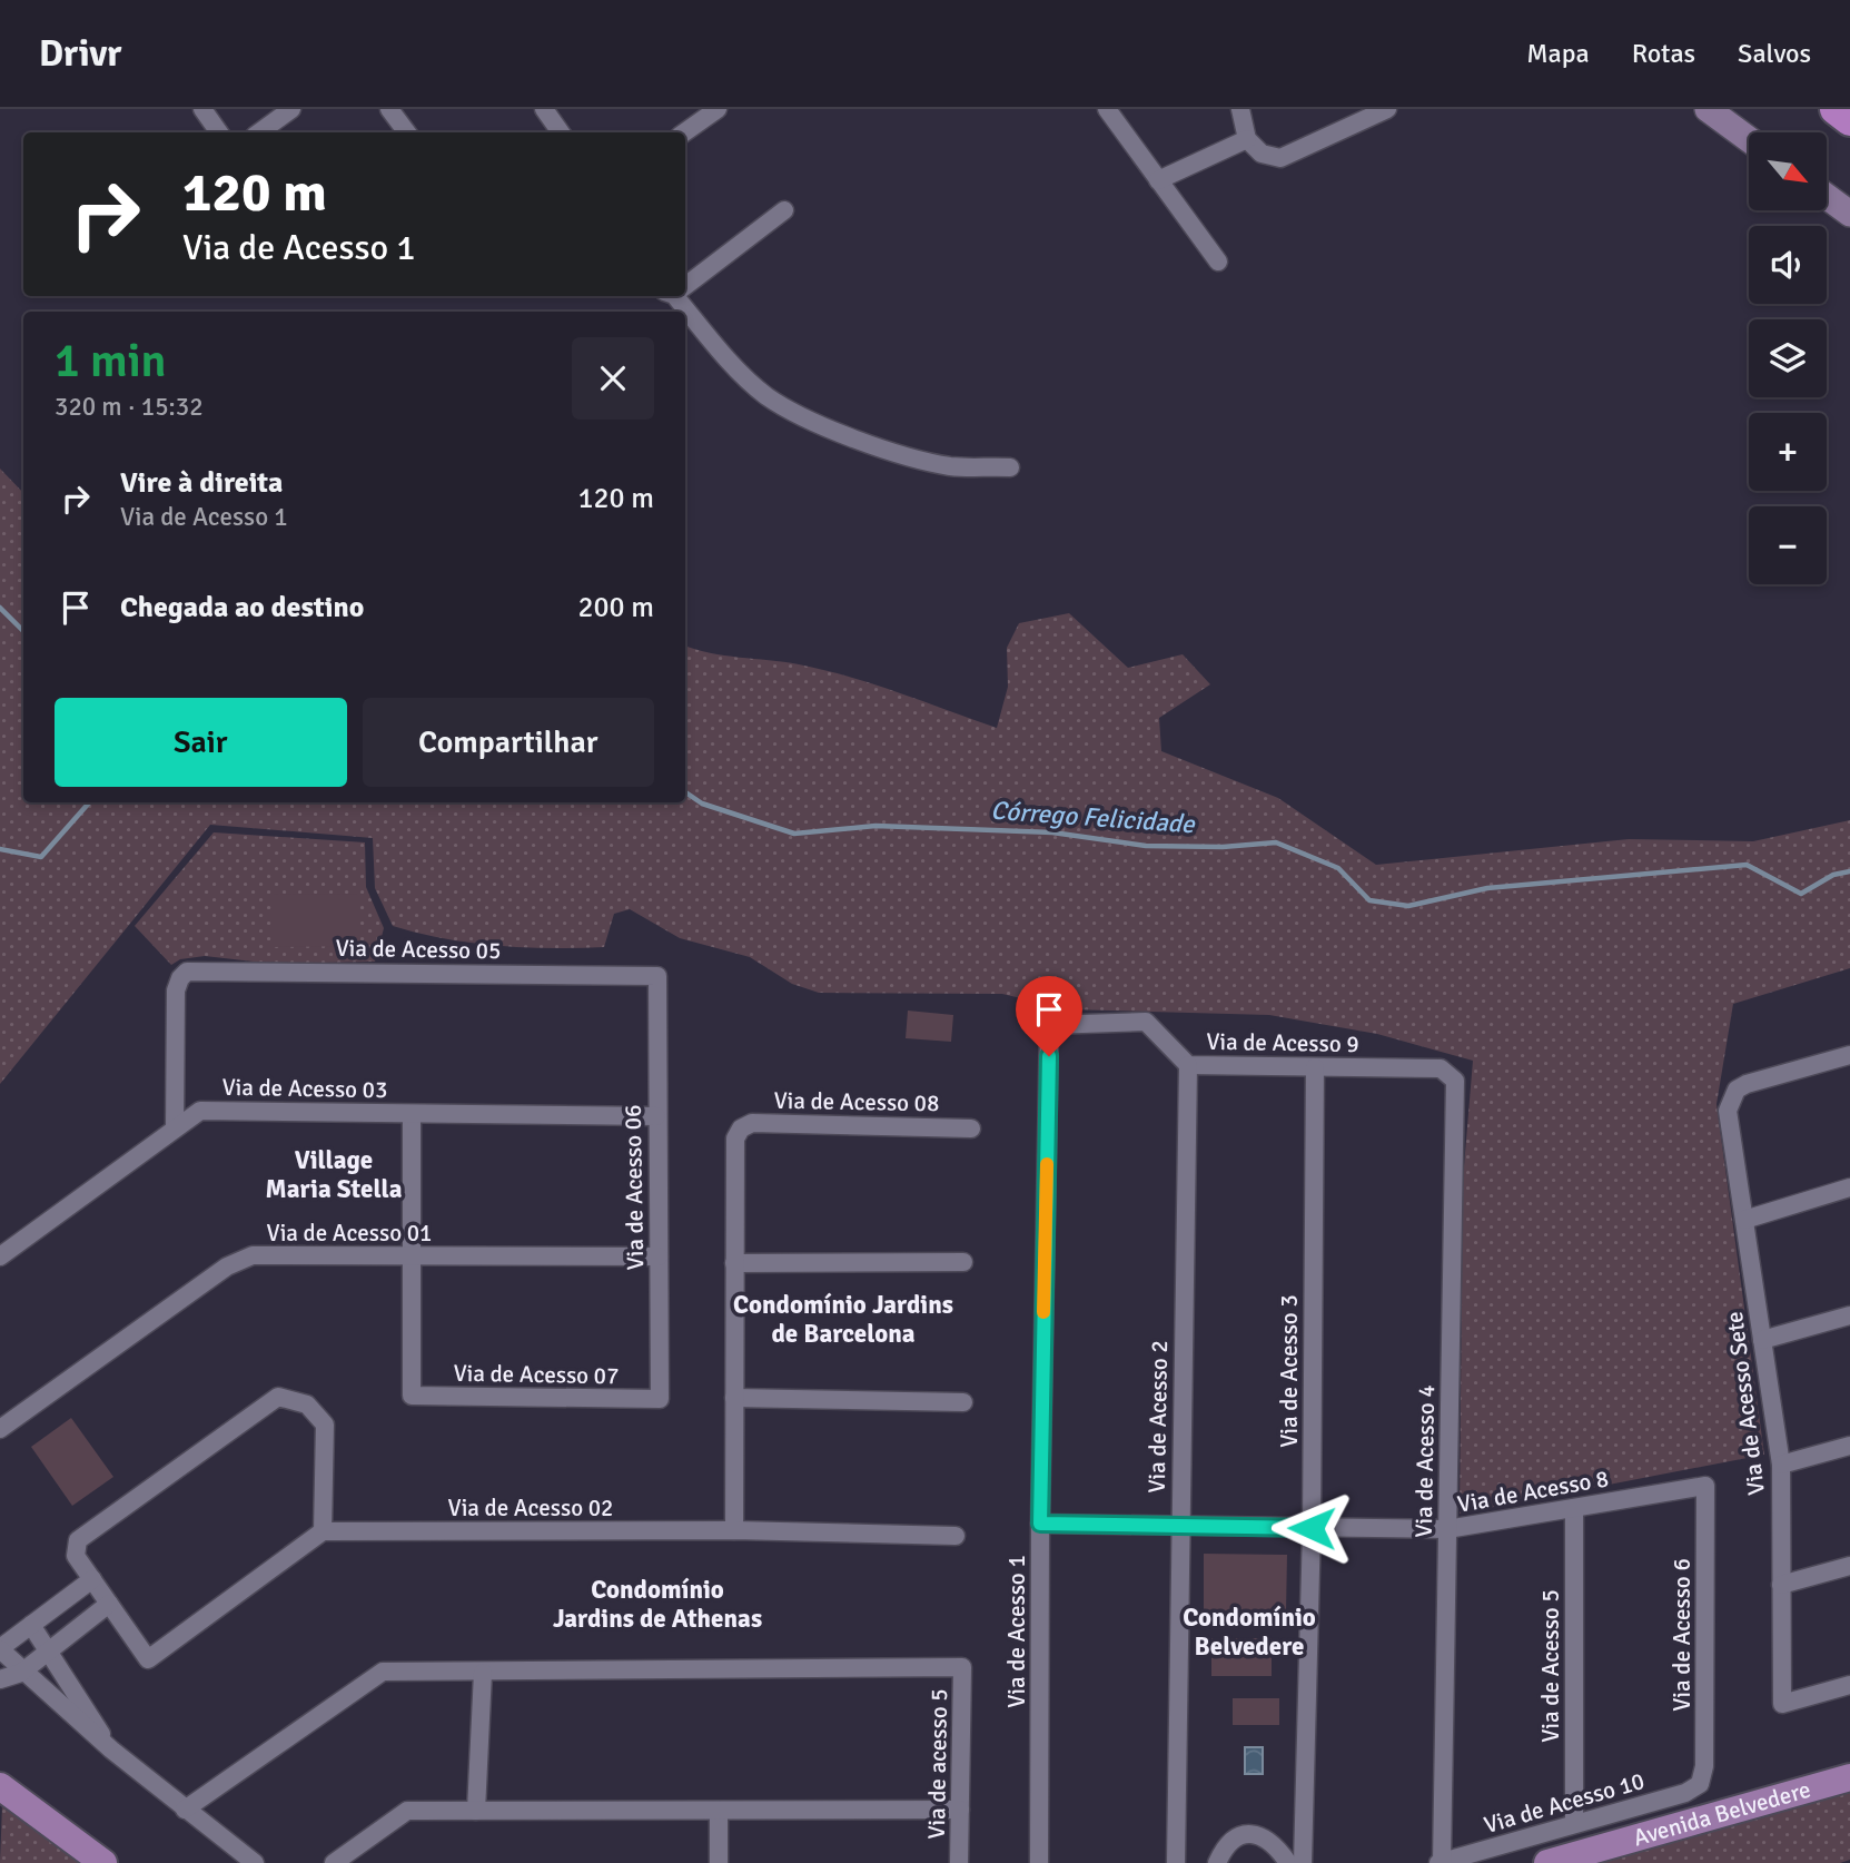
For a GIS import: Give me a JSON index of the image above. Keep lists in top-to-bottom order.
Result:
{
  "streets": {
    "main road": ["Avenida Belvedere"],
    "street": [
      "Via de Acesso 05",
      "Via de Acesso 9",
      "Via de Acesso 03",
      "Via de Acesso 08",
      "Via de Acesso 06",
      "Via de Acesso 01",
      "Via de Acesso 3",
      "Via de Acesso 07",
      "Via de Acesso Sete",
      "Via de Acesso 2",
      "Via de Acesso 4",
      "Via de Acesso 8",
      "Via de Acesso 02",
      "Via de Acesso 1",
      "Via de Acesso 6",
      "Via de Acesso 5",
      "Via de acesso 5",
      "Via de Acesso 10"
    ]
  },
  "crossings": [
    ["Via de Acesso 05", "Via de Acesso 03"],
    ["Via de Acesso 05", "Via de Acesso 06"],
    ["Via de Acesso 9", "Via de Acesso 3"],
    ["Via de Acesso 9", "Via de Acesso 2"],
    ["Via de Acesso 9", "Via de Acesso 4"],
    ["Via de Acesso 9", "Via de Acesso 1"],
    ["Via de Acesso 03", "Via de Acesso 06"],
    ["Via de Acesso 06", "Via de Acesso 01"],
    ["Via de Acesso 06", "Via de Acesso 07"],
    ["Via de Acesso 01", "Via de Acesso 07"],
    ["Via de Acesso 3", "Via de Acesso 8"],
    ["Via de Acesso 2", "Via de Acesso 8"],
    ["Via de Acesso 4", "Via de Acesso 8"],
    ["Via de Acesso 4", "Via de Acesso 10"],
    ["Via de Acesso 8", "Via de Acesso 1"],
    ["Via de Acesso 8", "Via de Acesso 6"],
    ["Via de Acesso 8", "Via de Acesso 5"],
    ["Via de Acesso 6", "Via de Acesso 10"],
    ["Via de Acesso 5", "Via de Acesso 10"]
  ],
  "districts": [
    "Village Maria Stella",
    "Condomínio Jardins de Barcelona",
    "Condomínio Jardins de Athenas",
    "Condomínio Belvedere"
  ],
  "water": ["Córrego Felicidade"],
  "north": "bottom right",
  "page": {
    "header": "Drivr",
    "nav": ["Mapa", "Rotas", "Salvos"],
    "map_buttons": ["+", "−"],
    "turn": ["120 m", "Via de Acesso 1"],
    "heading": ["1 min", "320 m · 15:32"],
    "list": [
      {
        "name": "Vire à direita",
        "note": "Via de Acesso 1",
        "value": "120 m"
      },
      {
        "name": "Chegada ao destino",
        "value": "200 m"
      }
    ],
    "buttons": ["Sair", "Compartilhar"]
  }
}
